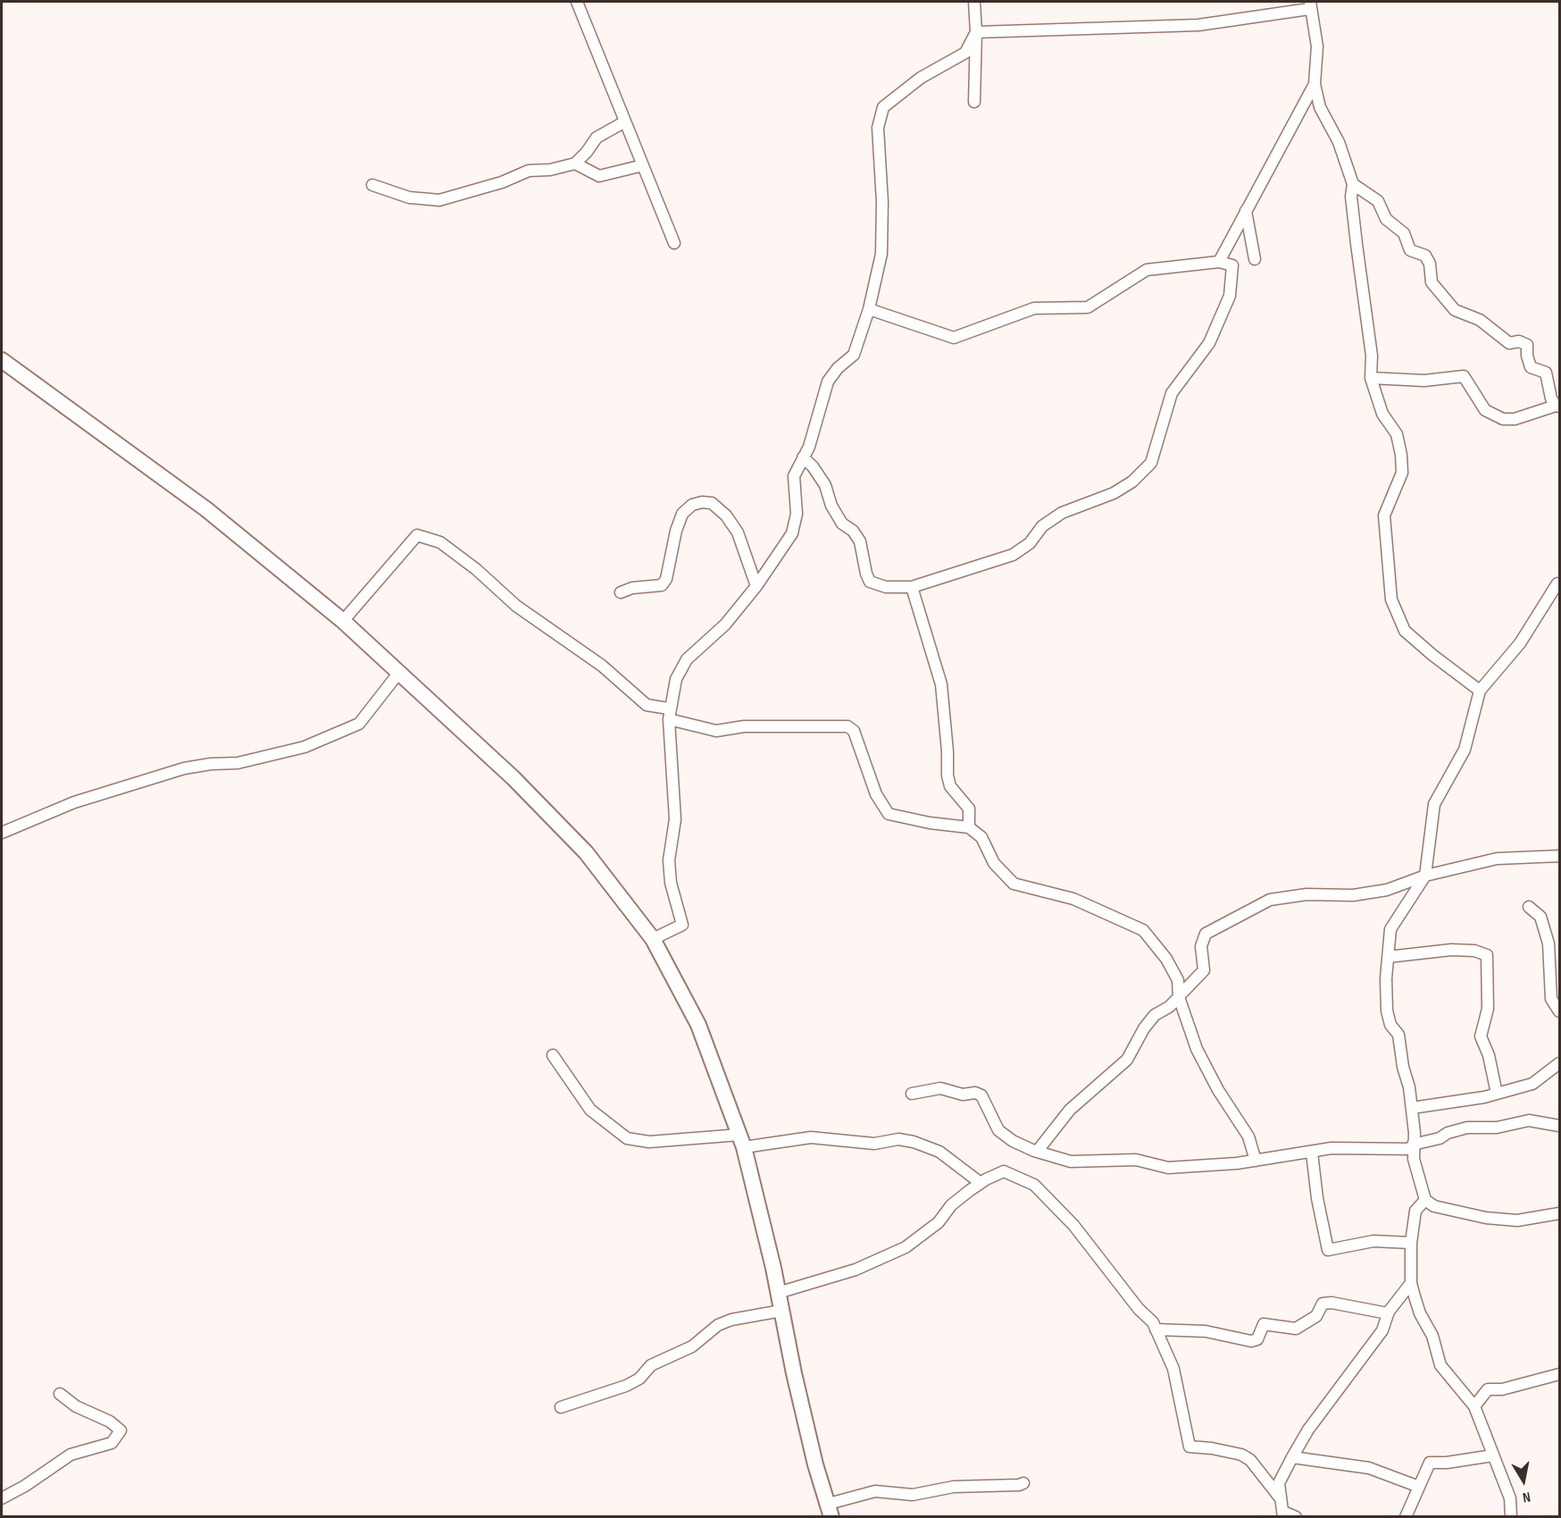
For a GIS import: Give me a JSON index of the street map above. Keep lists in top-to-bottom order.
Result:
{
  "north": "bottom"
}
